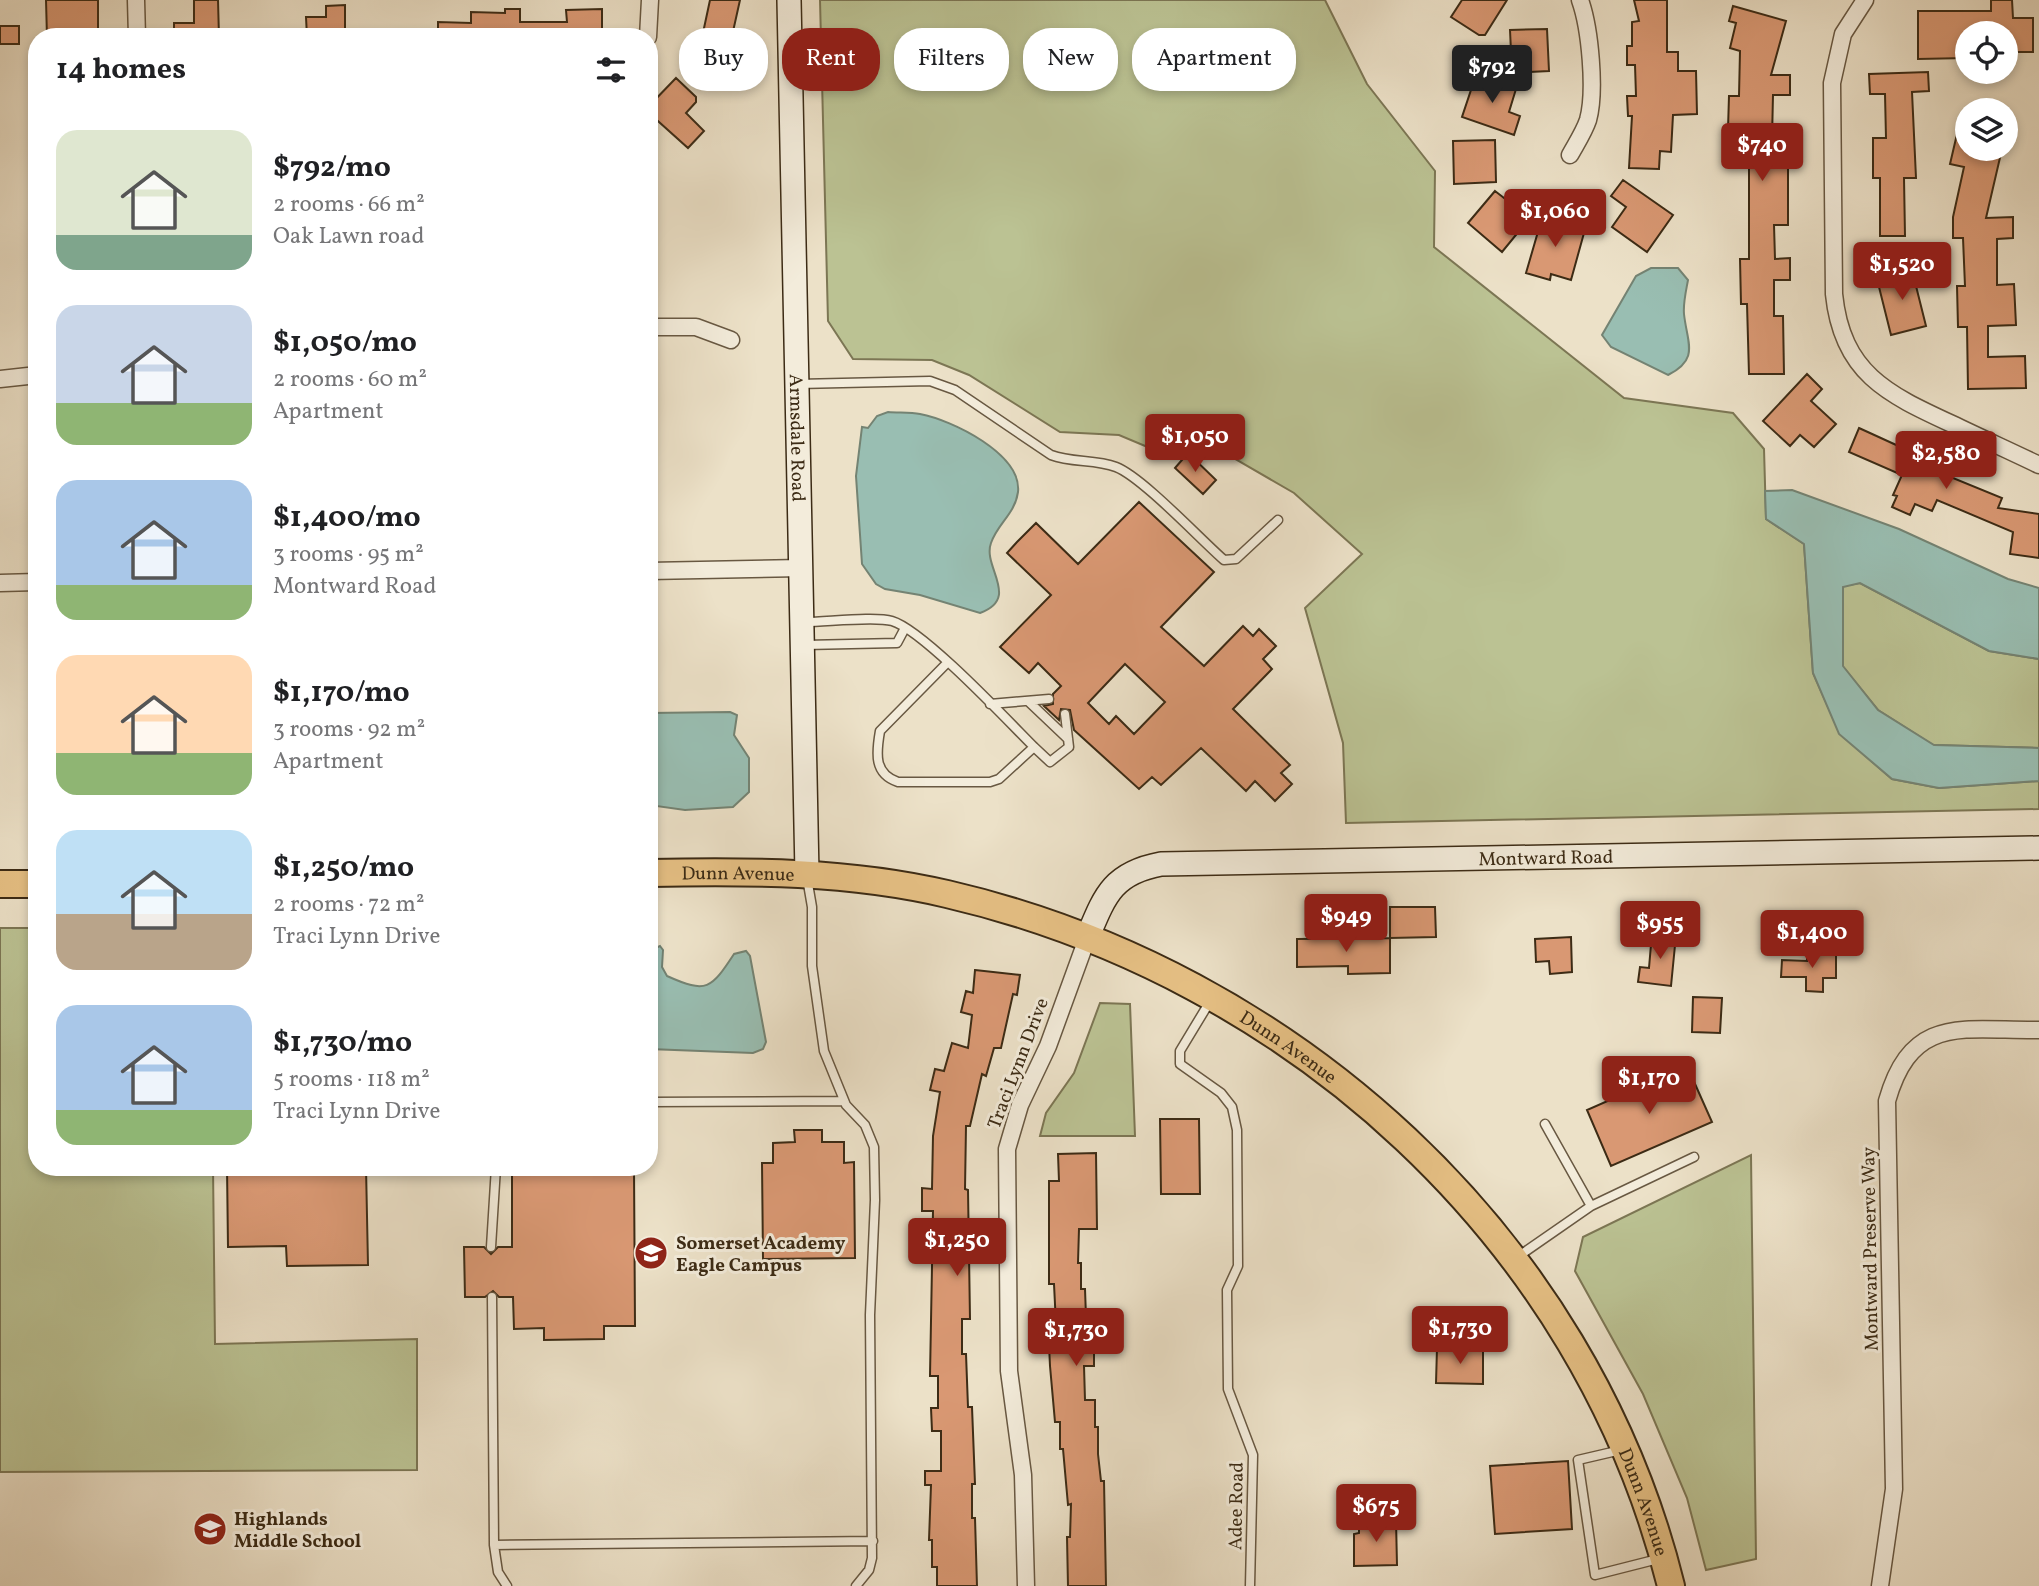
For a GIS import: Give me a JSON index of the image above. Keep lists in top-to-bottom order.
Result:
{
  "streets": {
    "main road": ["Dunn Avenue"],
    "street": [
      "Armsdale Road",
      "Montward Road",
      "Traci Lynn Drive",
      "Montward Preserve Way"
    ],
    "lane": ["Adee Road"]
  },
  "crossings": [
    ["Armsdale Road", "Dunn Avenue"],
    ["Montward Road", "Dunn Avenue"],
    ["Montward Road", "Traci Lynn Drive"],
    ["Dunn Avenue", "Traci Lynn Drive"],
    ["Dunn Avenue", "Adee Road"]
  ],
  "places": {
    "school or university": ["Somerset Academy Eagle Campus", "Highlands Middle School"]
  },
  "page": {
    "chip": [
      "Buy",
      "Rent",
      "Filters",
      "New",
      "Apartment"
    ],
    "heading": "14 homes",
    "price": [
      "$792",
      "$740",
      "$1,060",
      "$1,520",
      "$1,050",
      "$2,580",
      "$949",
      "$955",
      "$1,400",
      "$1,170",
      "$1,250",
      "$1,730",
      "$1,730",
      "$675"
    ],
    "list": [
      {
        "name": "$792/mo",
        "note": "2 rooms · 66 m² · Oak Lawn road"
      },
      {
        "name": "$1,050/mo",
        "note": "2 rooms · 60 m² · Apartment"
      },
      {
        "name": "$1,400/mo",
        "note": "3 rooms · 95 m² · Montward Road"
      },
      {
        "name": "$1,170/mo",
        "note": "3 rooms · 92 m² · Apartment"
      },
      {
        "name": "$1,250/mo",
        "note": "2 rooms · 72 m² · Traci Lynn Drive"
      },
      {
        "name": "$1,730/mo",
        "note": "5 rooms · 118 m² · Traci Lynn Drive"
      }
    ]
  }
}
